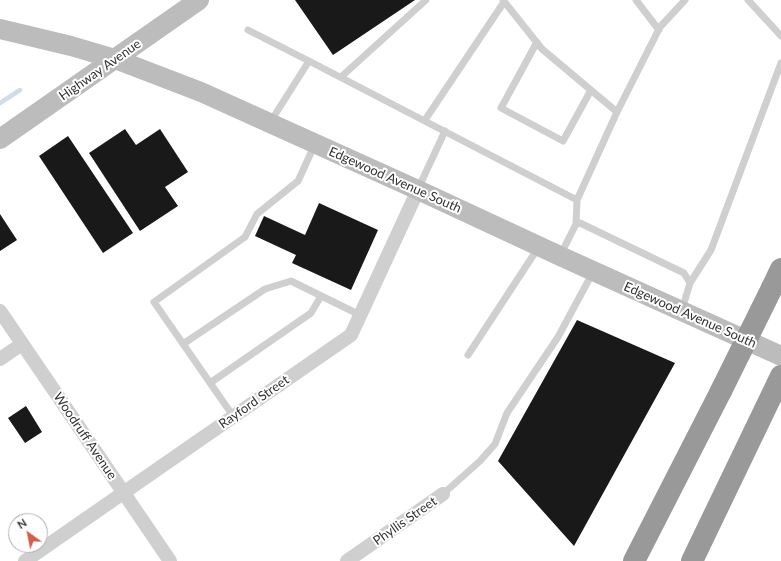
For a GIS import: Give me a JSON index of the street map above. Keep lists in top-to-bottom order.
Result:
{
  "streets": {
    "main road": ["Highway Avenue", "Edgewood Avenue South"],
    "street": ["Rayford Street", "Woodruff Avenue", "Phyllis Street"]
  },
  "crossings": [
    ["Highway Avenue", "Edgewood Avenue South"],
    ["Edgewood Avenue South", "Rayford Street"],
    ["Rayford Street", "Woodruff Avenue"]
  ],
  "north": "top left"
}
